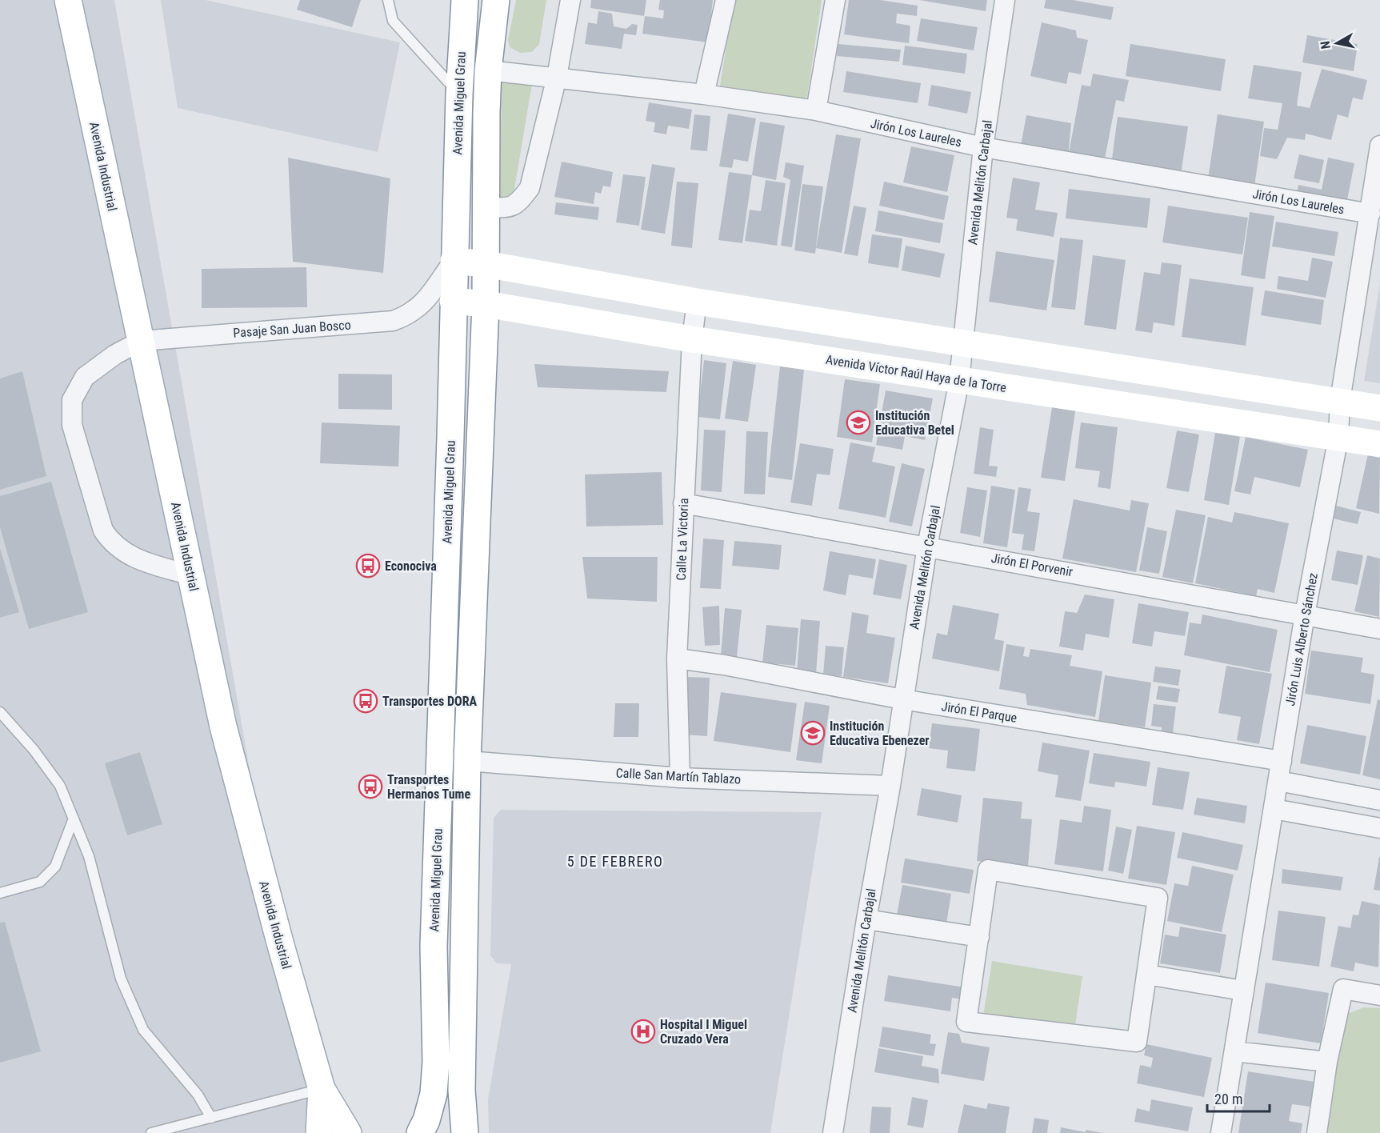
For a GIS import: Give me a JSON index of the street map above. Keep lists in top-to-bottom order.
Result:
{
  "streets": {
    "main road": ["Avenida Miguel Grau", "Avenida Industrial", "Avenida Víctor Raúl Haya de la Torre"],
    "street": [
      "Jirón Los Laureles",
      "Avenida Melitón Carbajal",
      "Pasaje San Juan Bosco",
      "Calle La Victoria",
      "Jirón El Porvenir",
      "Jirón Luis Alberto Sánchez",
      "Jirón El Parque",
      "Calle San Martín Tablazo"
    ]
  },
  "crossings": [
    ["Avenida Miguel Grau", "Pasaje San Juan Bosco"],
    ["Avenida Miguel Grau", "Avenida Víctor Raúl Haya de la Torre"],
    ["Jirón Los Laureles", "Avenida Melitón Carbajal"],
    ["Jirón Los Laureles", "Jirón Luis Alberto Sánchez"],
    ["Avenida Industrial", "Pasaje San Juan Bosco"],
    ["Avenida Melitón Carbajal", "Avenida Víctor Raúl Haya de la Torre"],
    ["Avenida Melitón Carbajal", "Jirón El Porvenir"],
    ["Avenida Melitón Carbajal", "Jirón El Parque"],
    ["Avenida Melitón Carbajal", "Calle San Martín Tablazo"],
    ["Pasaje San Juan Bosco", "Avenida Víctor Raúl Haya de la Torre"],
    ["Avenida Víctor Raúl Haya de la Torre", "Calle La Victoria"],
    ["Avenida Víctor Raúl Haya de la Torre", "Jirón Luis Alberto Sánchez"],
    ["Calle La Victoria", "Jirón El Porvenir"],
    ["Calle La Victoria", "Jirón El Parque"],
    ["Calle La Victoria", "Calle San Martín Tablazo"],
    ["Jirón El Porvenir", "Jirón Luis Alberto Sánchez"],
    ["Jirón Luis Alberto Sánchez", "Jirón El Parque"]
  ],
  "districts": ["5 DE FEBRERO"],
  "places": {
    "school or university": ["Institución Educativa Betel", "Institución Educativa Ebenezer"],
    "bus stop": ["Econociva", "Transportes DORA", "Transportes Hermanos Tume"],
    "hospital": ["Hospital I Miguel Cruzado Vera"]
  },
  "scale_bar": "20 m",
  "north": "left"
}
